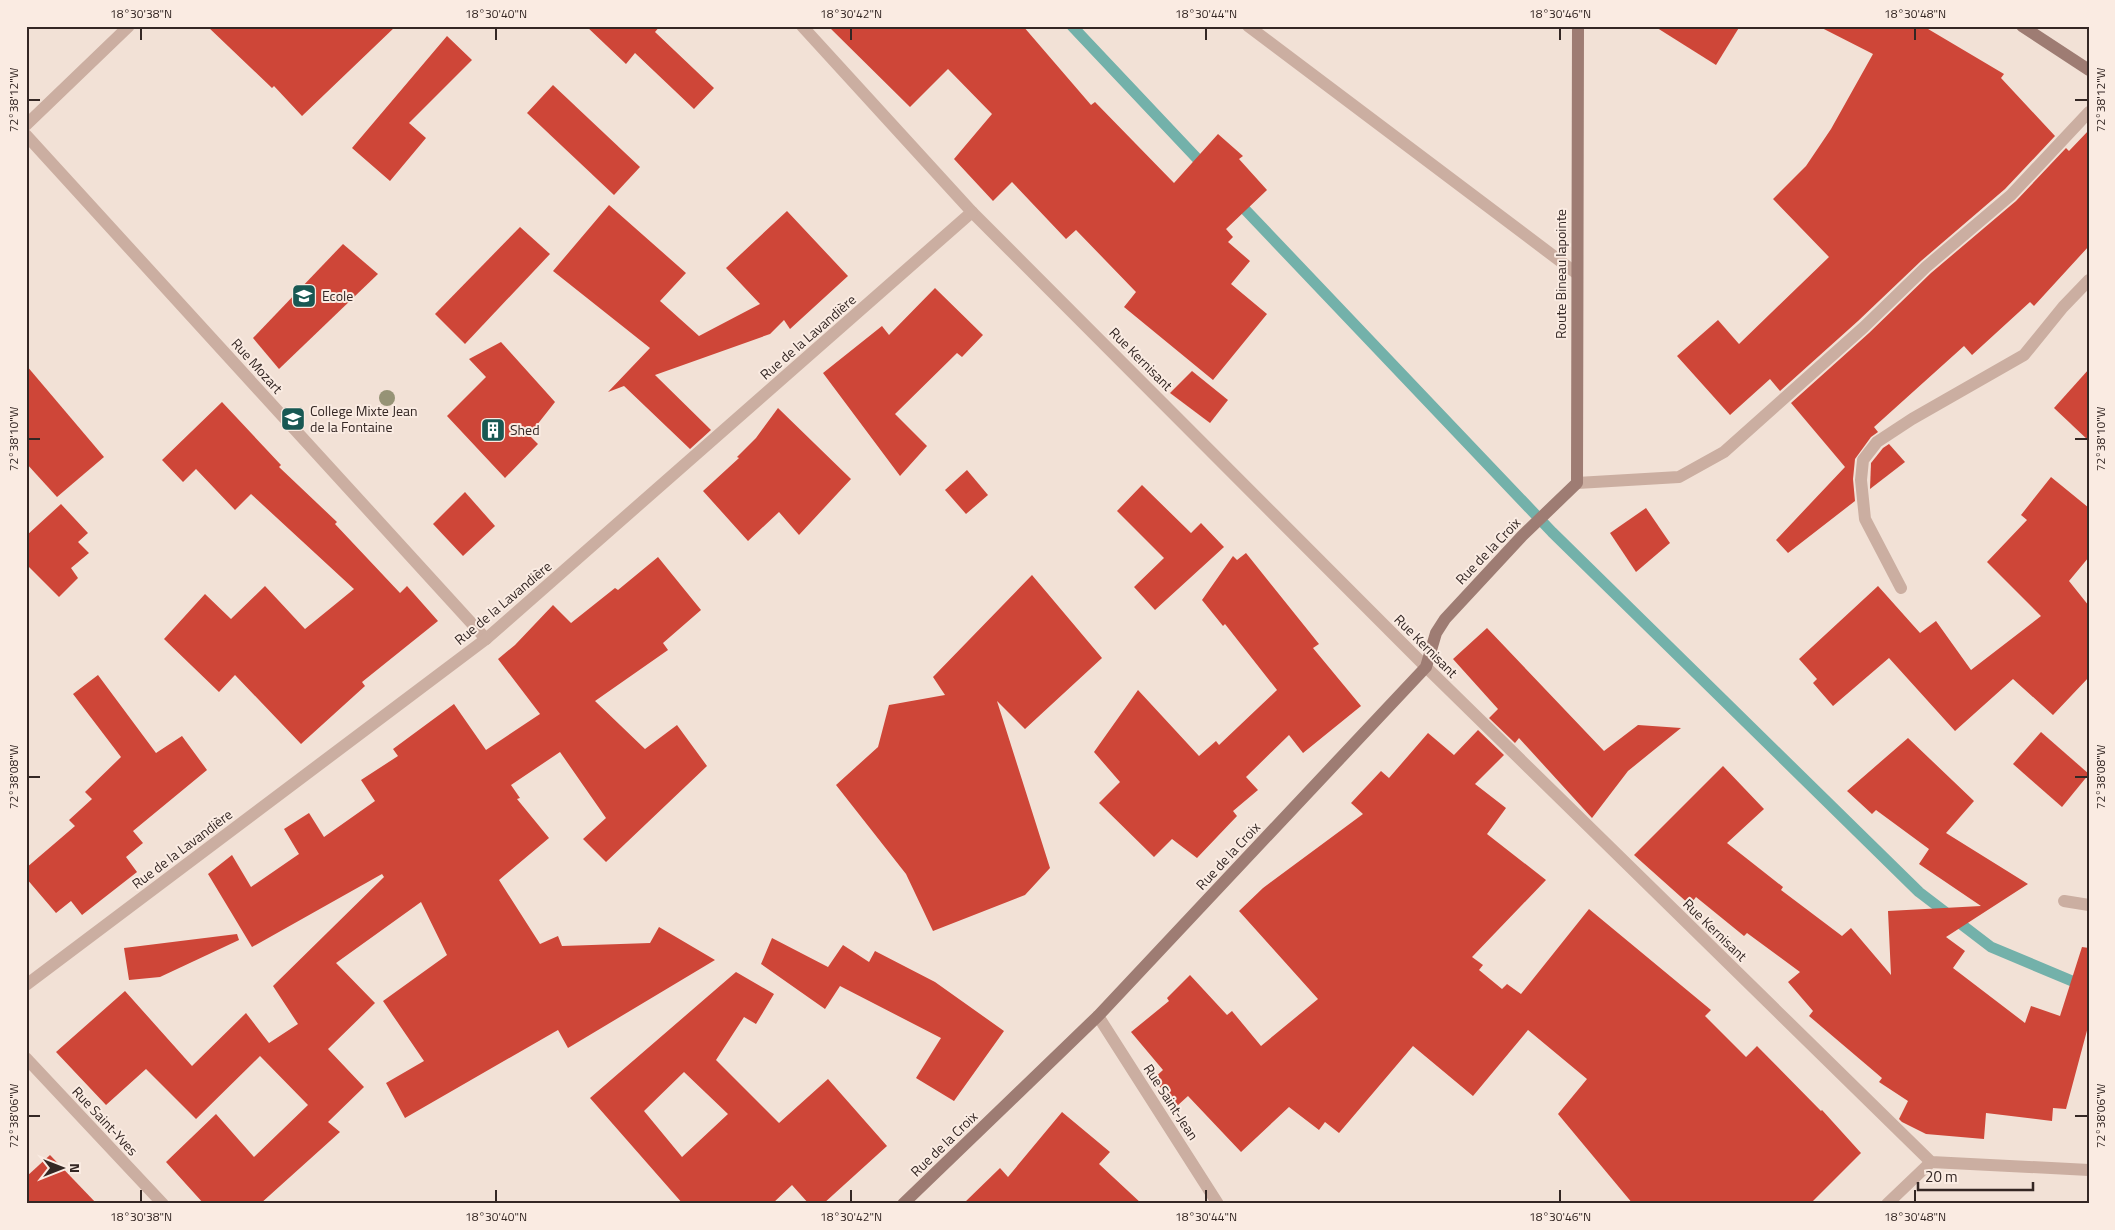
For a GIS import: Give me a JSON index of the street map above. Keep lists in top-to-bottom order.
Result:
{
  "streets": {
    "street": [
      "Route Bineau lapointe",
      "Rue de la Lavandière",
      "Rue Kernisant",
      "Rue Mozart",
      "Rue de la Croix",
      "Rue Saint-Jean",
      "Rue Saint-Yves"
    ]
  },
  "crossings": [
    ["Route Bineau lapointe", "Rue de la Croix"],
    ["Rue de la Lavandière", "Rue Kernisant"],
    ["Rue de la Lavandière", "Rue Mozart"],
    ["Rue Kernisant", "Rue de la Croix"],
    ["Rue de la Croix", "Rue Saint-Jean"]
  ],
  "places": {
    "school or university": ["Ecole", "College Mixte Jean de la Fontaine"],
    "building": ["Shed"]
  },
  "scale_bar": "20 m",
  "north": "right",
  "coordinates": [
    "18°30'38\"N",
    "18°30'40\"N",
    "18°30'42\"N",
    "18°30'44\"N",
    "18°30'46\"N",
    "18°30'48\"N",
    "72°38'12\"W",
    "72°38'10\"W",
    "72°38'08\"W",
    "72°38'06\"W"
  ]
}
